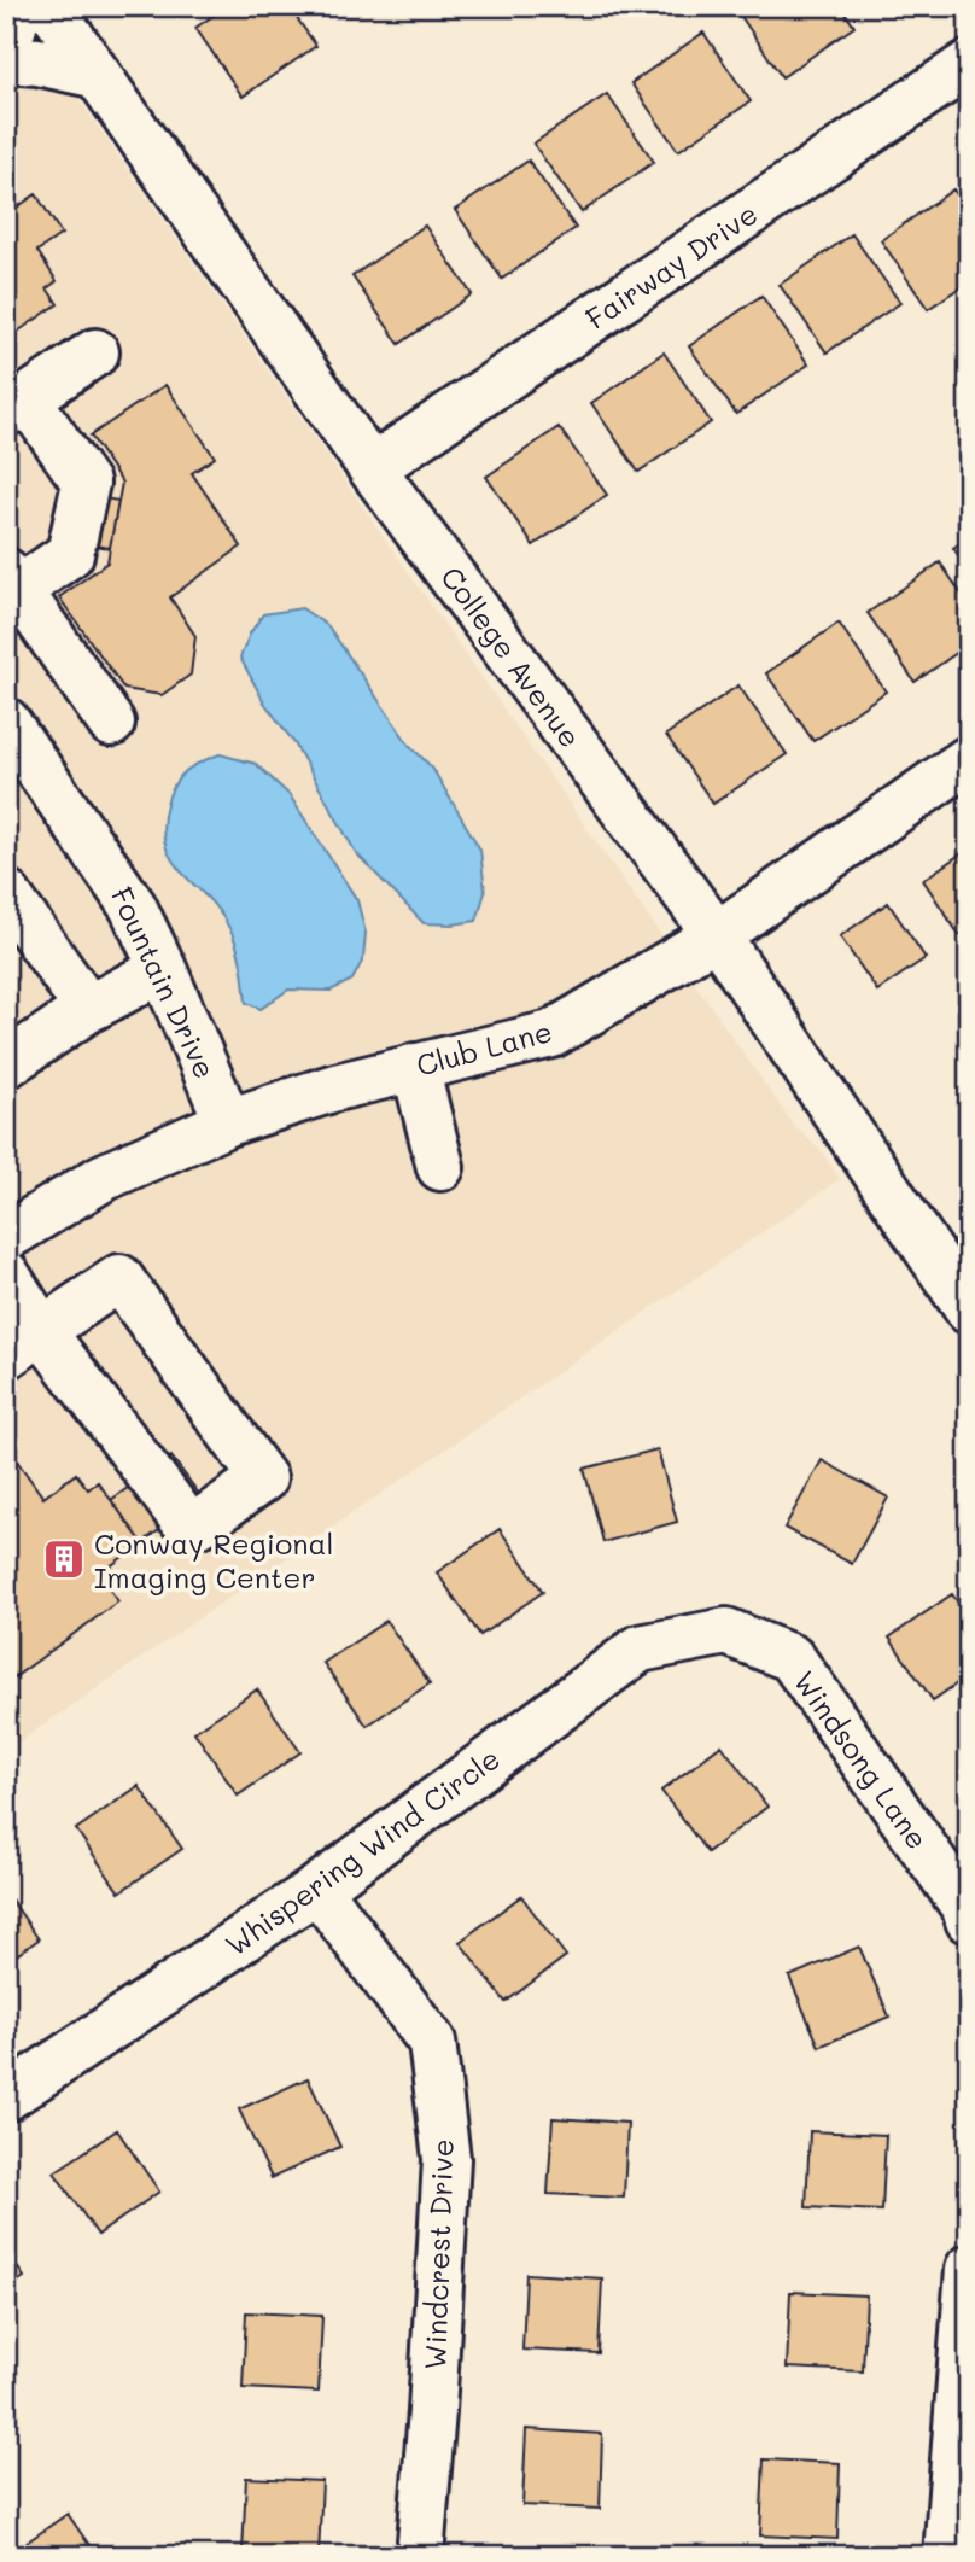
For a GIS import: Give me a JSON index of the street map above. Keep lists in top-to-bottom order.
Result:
{
  "streets": {
    "street": [
      "Fairway Drive",
      "College Avenue",
      "Fountain Drive",
      "Club Lane",
      "Windsong Lane",
      "Whispering Wind Circle",
      "Windcrest Drive"
    ]
  },
  "crossings": [
    ["Fairway Drive", "College Avenue"],
    ["College Avenue", "Club Lane"],
    ["Fountain Drive", "Club Lane"],
    ["Windsong Lane", "Whispering Wind Circle"],
    ["Whispering Wind Circle", "Windcrest Drive"]
  ],
  "places": {
    "building": ["Conway Regional Imaging Center"]
  }
}
